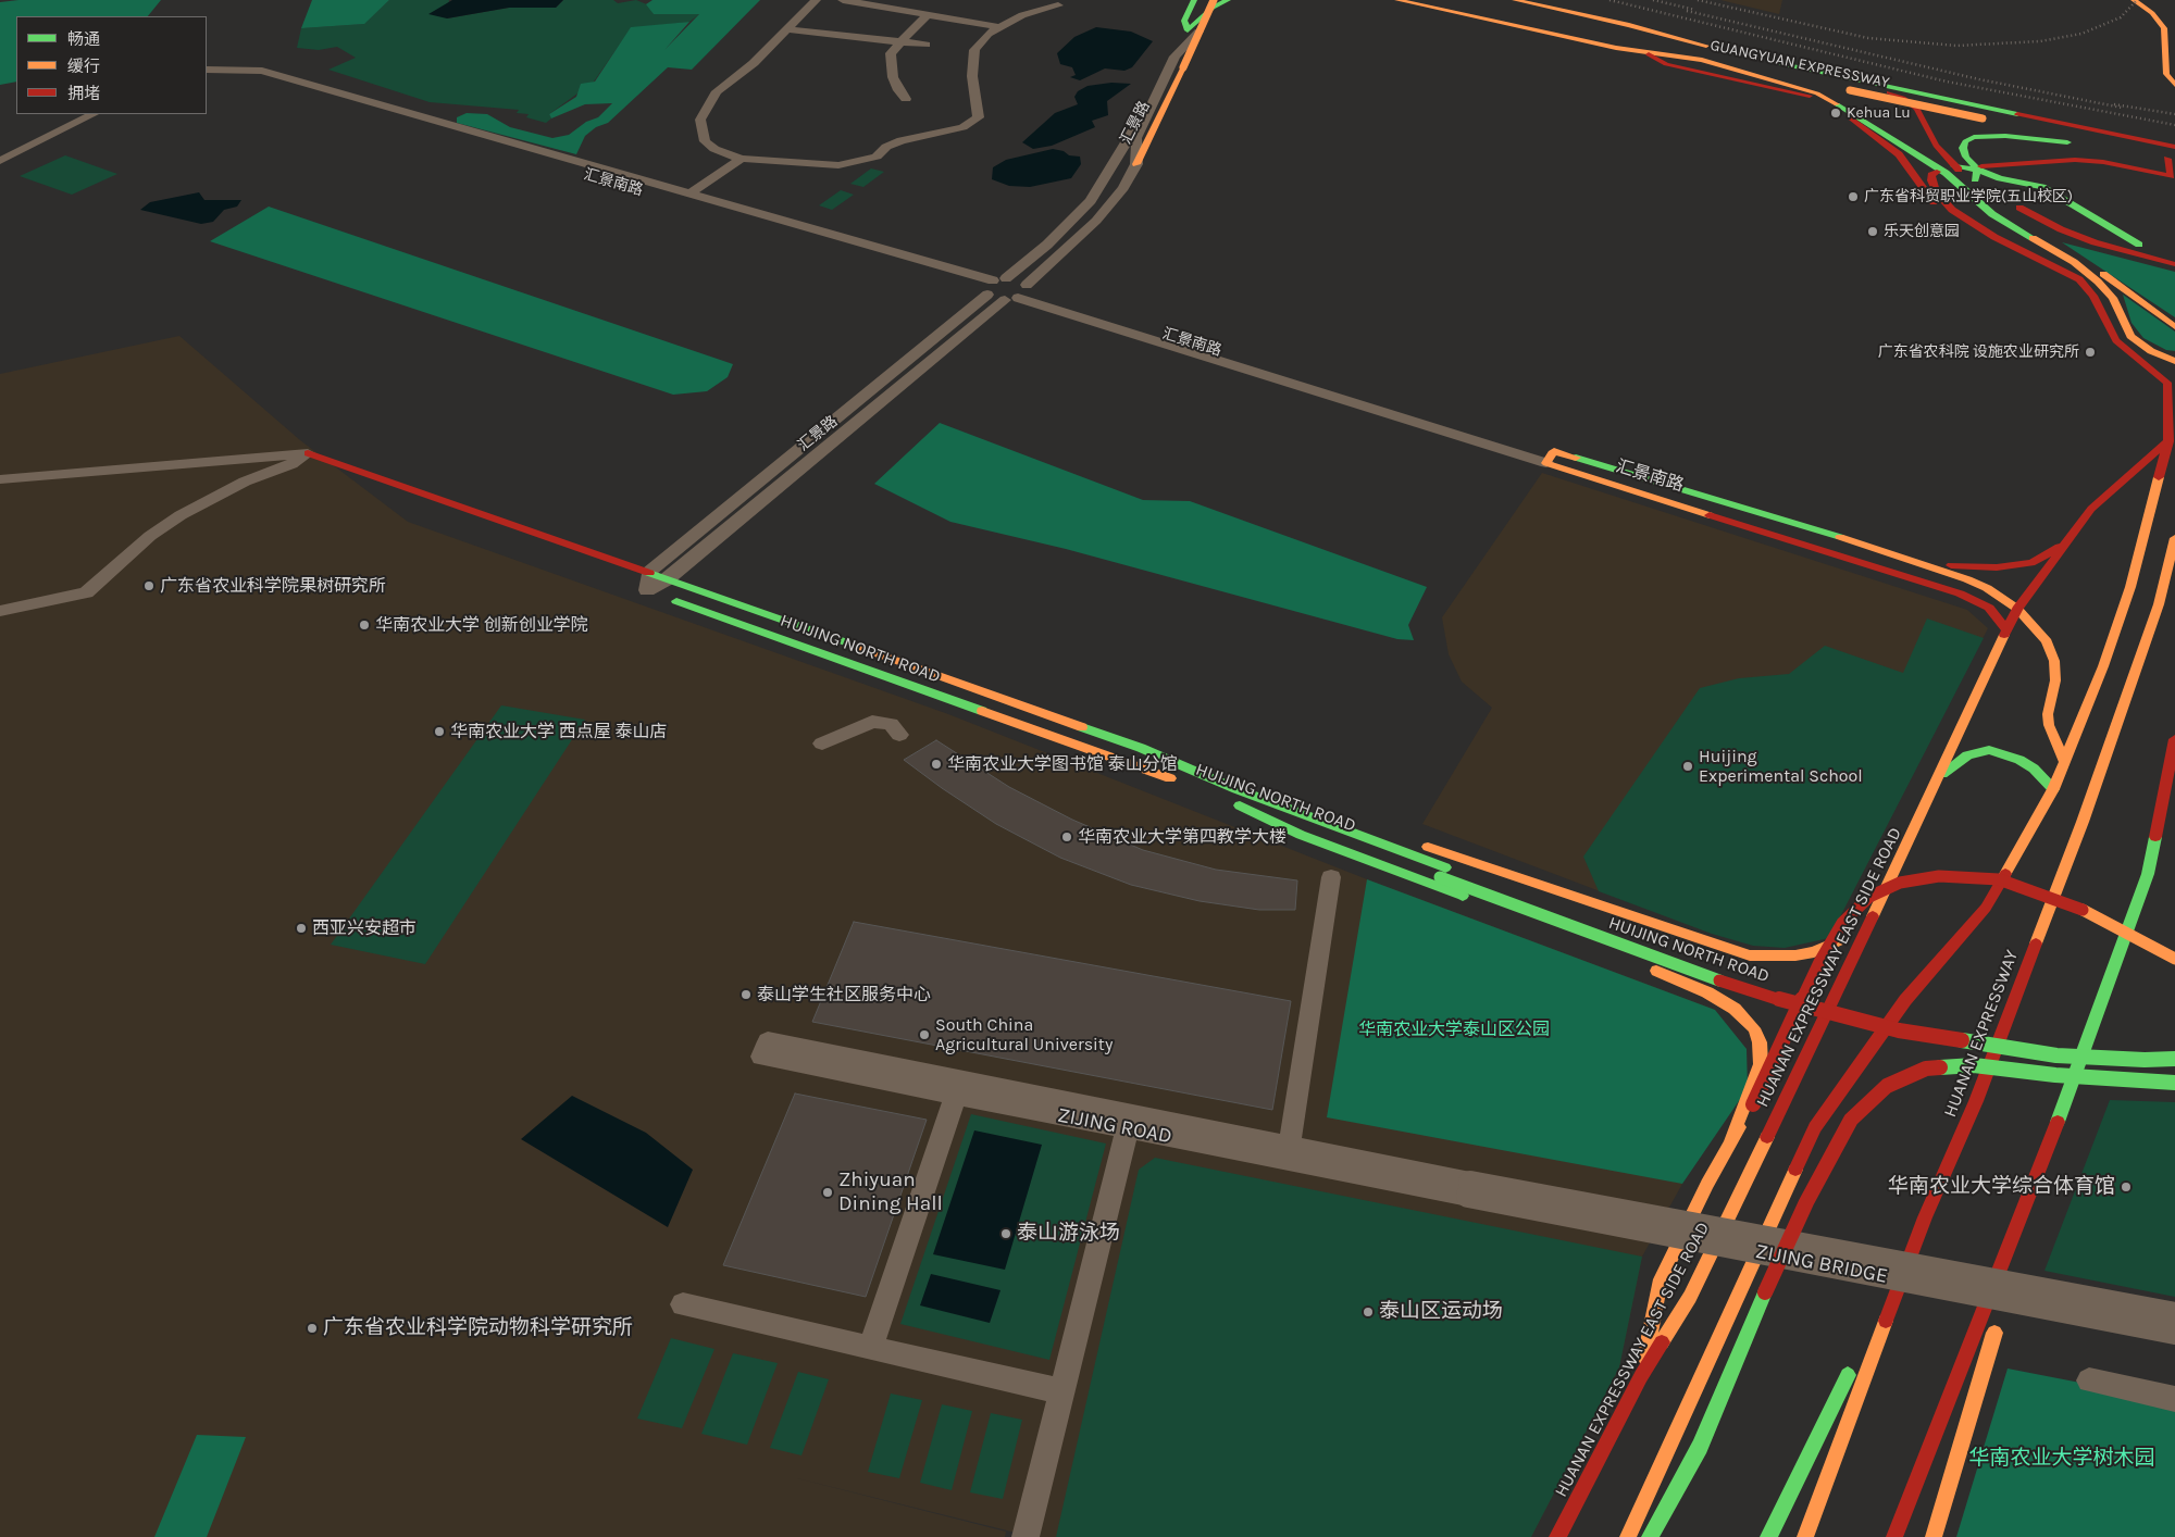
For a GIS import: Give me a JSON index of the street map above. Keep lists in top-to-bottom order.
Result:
{
  "streets": {
    "main road": [
      "GUANGYUAN EXPRESSWAY",
      "汇景南路",
      "HUIJING NORTH ROAD",
      "HUANAN EXPRESSWAY EAST SIDE ROAD",
      "HUANAN EXPRESSWAY"
    ],
    "street": ["汇景路", "ZIJING ROAD", "ZIJING BRIDGE"]
  },
  "crossings": [
    ["汇景路", "汇景南路"],
    ["汇景路", "HUIJING NORTH ROAD"],
    ["汇景南路", "HUANAN EXPRESSWAY EAST SIDE ROAD"],
    ["ZIJING ROAD", "ZIJING BRIDGE"]
  ],
  "parks": ["华南农业大学泰山区公园", "华南农业大学树木园"],
  "places": [
    "Kehua Lu",
    "广东省科贸职业学院(五山校区)",
    "乐天创意园",
    "广东省农科院 设施农业研究所",
    "广东省农业科学院果树研究所",
    "华南农业大学 创新创业学院",
    "华南农业大学 西点屋 泰山店",
    "华南农业大学图书馆 泰山分馆",
    "Huijing Experimental School",
    "华南农业大学第四教学大楼",
    "西亚兴安超市",
    "泰山学生社区服务中心",
    "South China Agricultural University",
    "华南农业大学综合体育馆",
    "Zhiyuan Dining Hall",
    "泰山游泳场",
    "泰山区运动场",
    "广东省农业科学院动物科学研究所"
  ],
  "legend": ["畅通", "缓行", "拥堵"]
}
